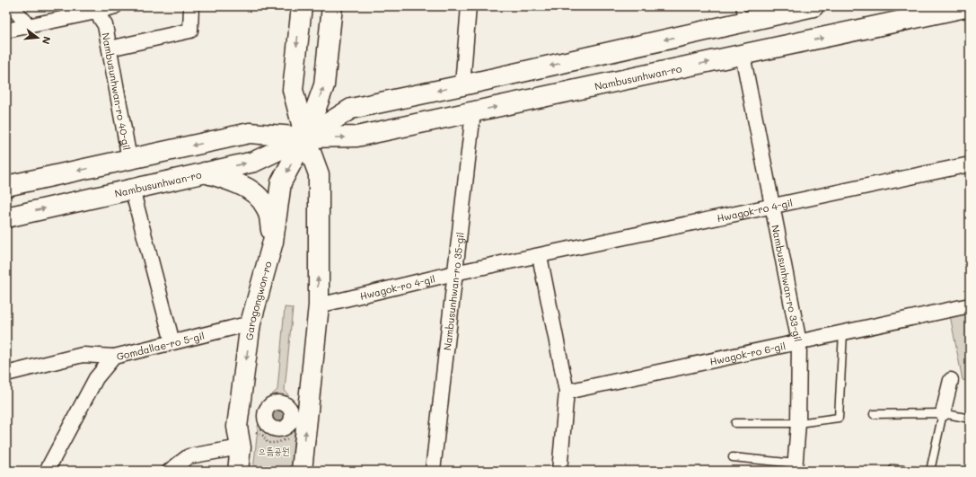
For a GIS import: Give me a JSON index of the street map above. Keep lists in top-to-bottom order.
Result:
{
  "streets": {
    "main road": ["Nambusunhwan-ro", "Garogongwon-ro"],
    "street": [
      "Nambusunhwan-ro 40-gil",
      "Hwagok-ro 4-gil",
      "Nambusunhwan-ro 33-gil",
      "Nambusunhwan-ro 35-gil",
      "Gomdallae-ro 5-gil",
      "Hwagok-ro 6-gil"
    ]
  },
  "crossings": [
    ["Nambusunhwan-ro", "Nambusunhwan-ro 40-gil"],
    ["Nambusunhwan-ro", "Nambusunhwan-ro 33-gil"],
    ["Nambusunhwan-ro", "Nambusunhwan-ro 35-gil"],
    ["Nambusunhwan-ro", "Garogongwon-ro"],
    ["Hwagok-ro 4-gil", "Nambusunhwan-ro 33-gil"],
    ["Hwagok-ro 4-gil", "Nambusunhwan-ro 35-gil"],
    ["Nambusunhwan-ro 33-gil", "Hwagok-ro 6-gil"],
    ["Garogongwon-ro", "Gomdallae-ro 5-gil"]
  ],
  "parks": ["으뜸공원"],
  "north": "right"
}
